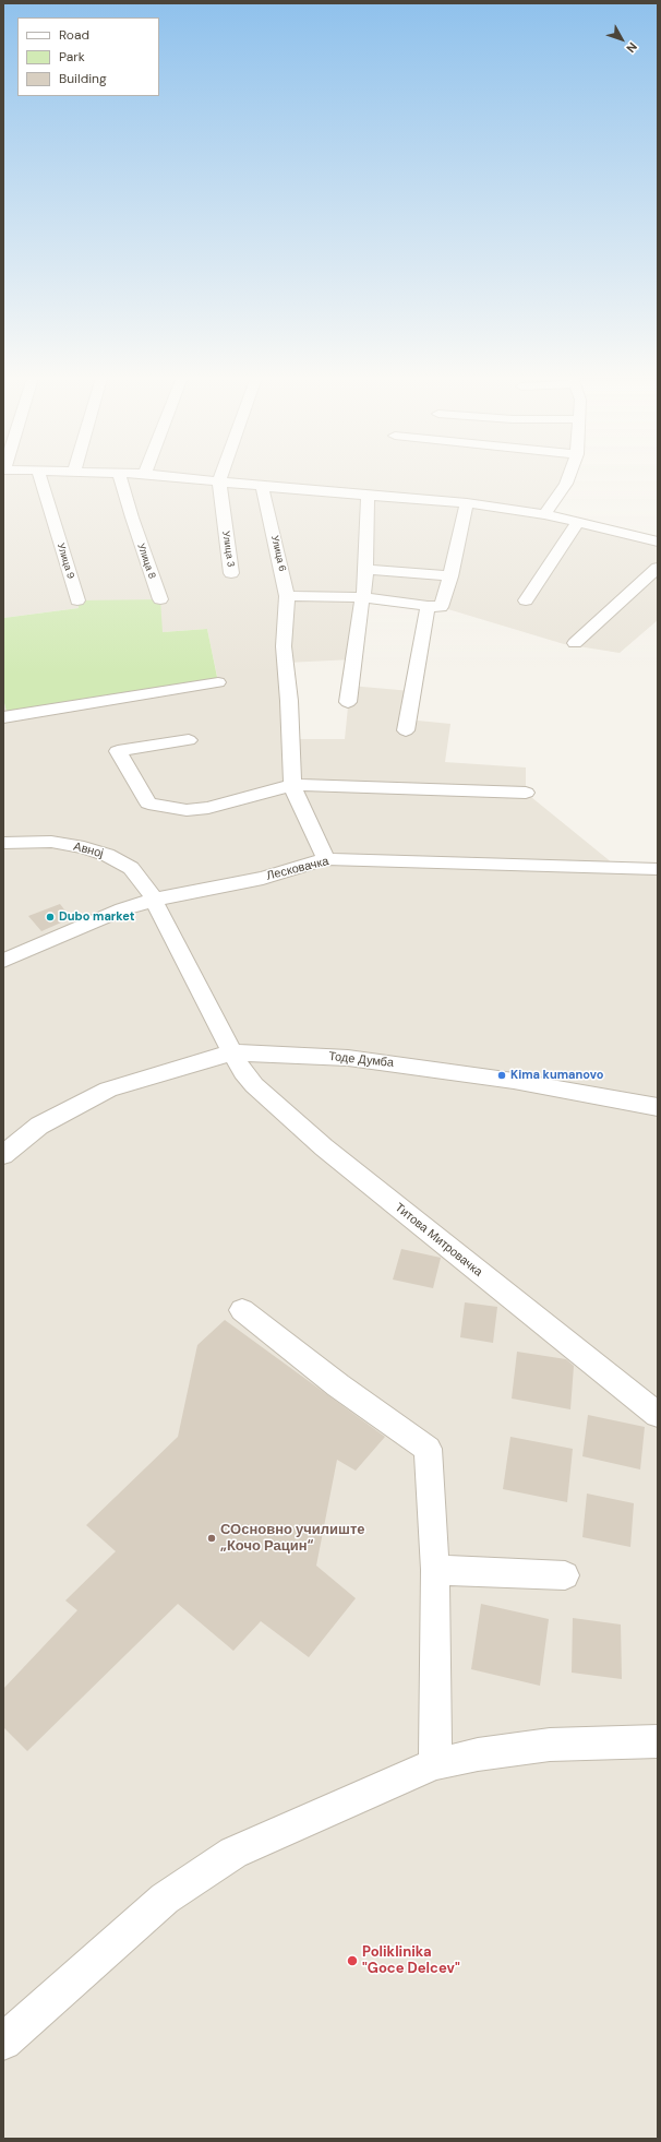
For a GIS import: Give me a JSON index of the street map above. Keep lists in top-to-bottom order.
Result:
{
  "streets": {
    "street": [
      "Улица 3",
      "Улица 6",
      "Улица 9",
      "Улица 8",
      "Авној",
      "Лесковачка",
      "Тоде Думба",
      "Титова Митровачка"
    ]
  },
  "crossings": [
    ["Улица 6", "Лесковачка"],
    ["Авној", "Лесковачка"],
    ["Тоде Думба", "Титова Митровачка"]
  ],
  "places": [
    "Dubo market",
    "Kima kumanovo",
    "СОсновно училиште „Кочо Рацин“",
    "Poliklinika \"Goce Delcev\""
  ],
  "legend": ["Road", "Park", "Building"],
  "north": "bottom right"
}
